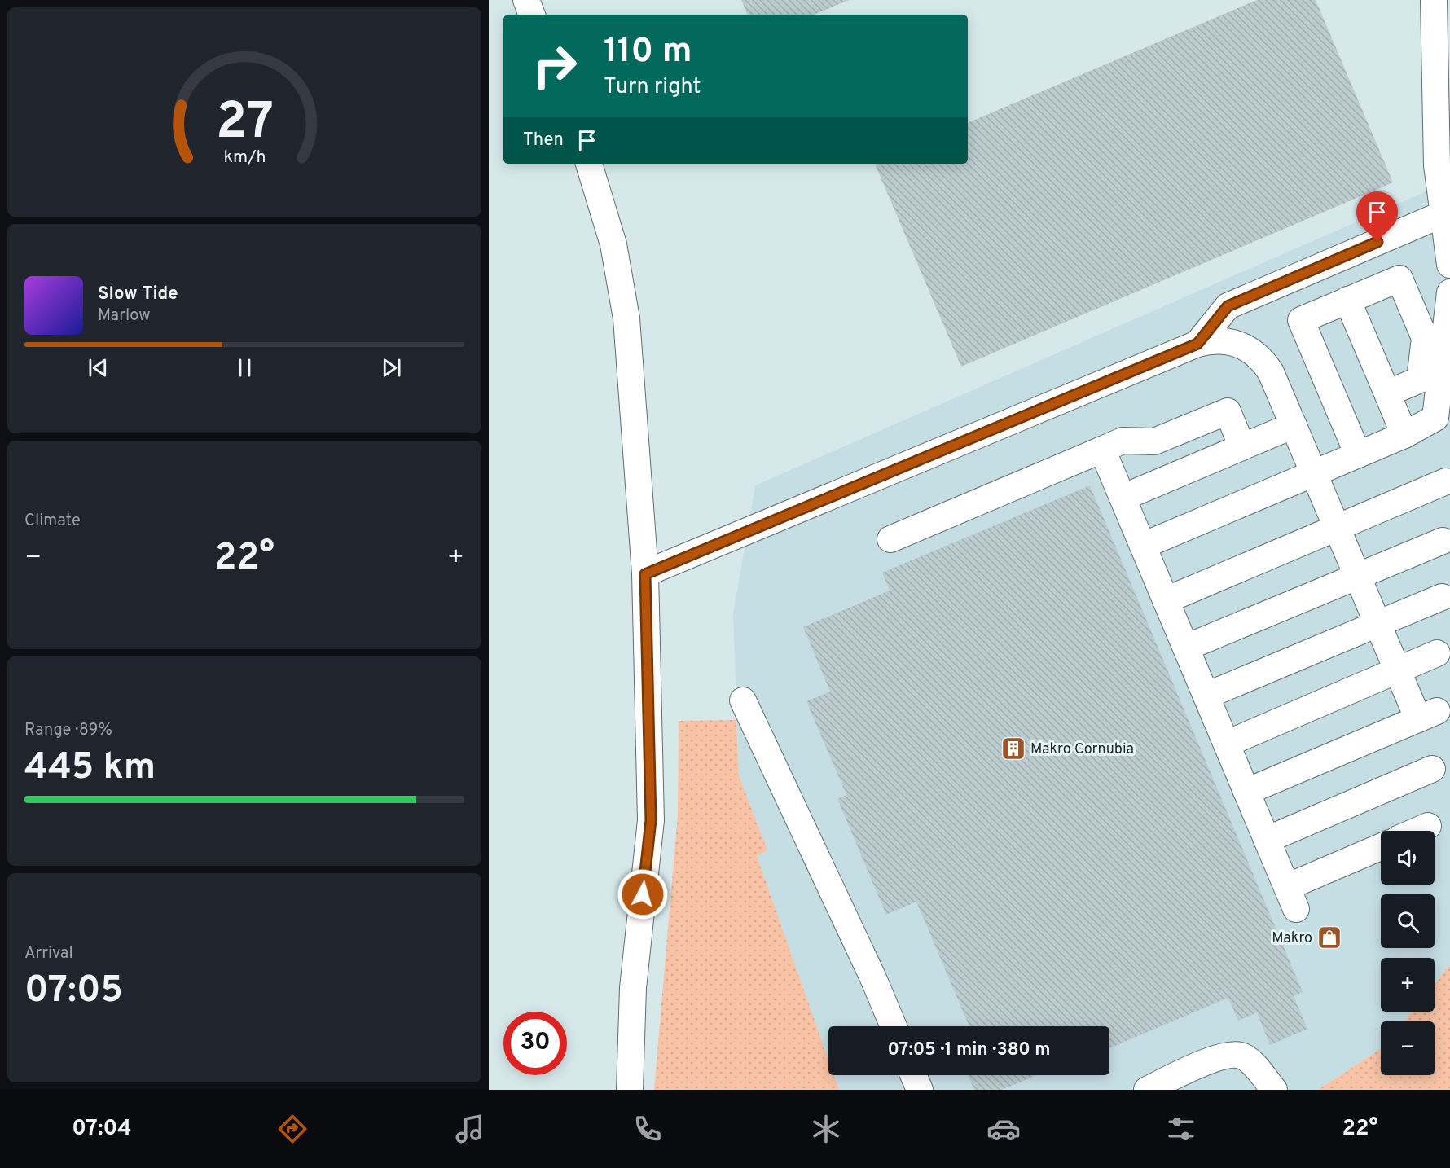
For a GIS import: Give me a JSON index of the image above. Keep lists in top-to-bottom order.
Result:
{
  "places": {
    "building": ["Makro Cornubia"],
    "shop": ["Makro"]
  },
  "page": {
    "turn": ["110 m", "Turn right"],
    "then": "Then",
    "song": ["Slow Tide", "Marlow"],
    "tile": [
      "Climate",
      ["Range · 89%", "445 km"],
      ["Arrival", "07:05"]
    ],
    "heat": ["−", "22°", "+"],
    "map_buttons": ["+", "−"],
    "limit": "30",
    "trip": "07:05 · 1 min · 380 m",
    "tabs": ["07:04", "22°"],
    "gauge": ["27", "km/h"]
  }
}
